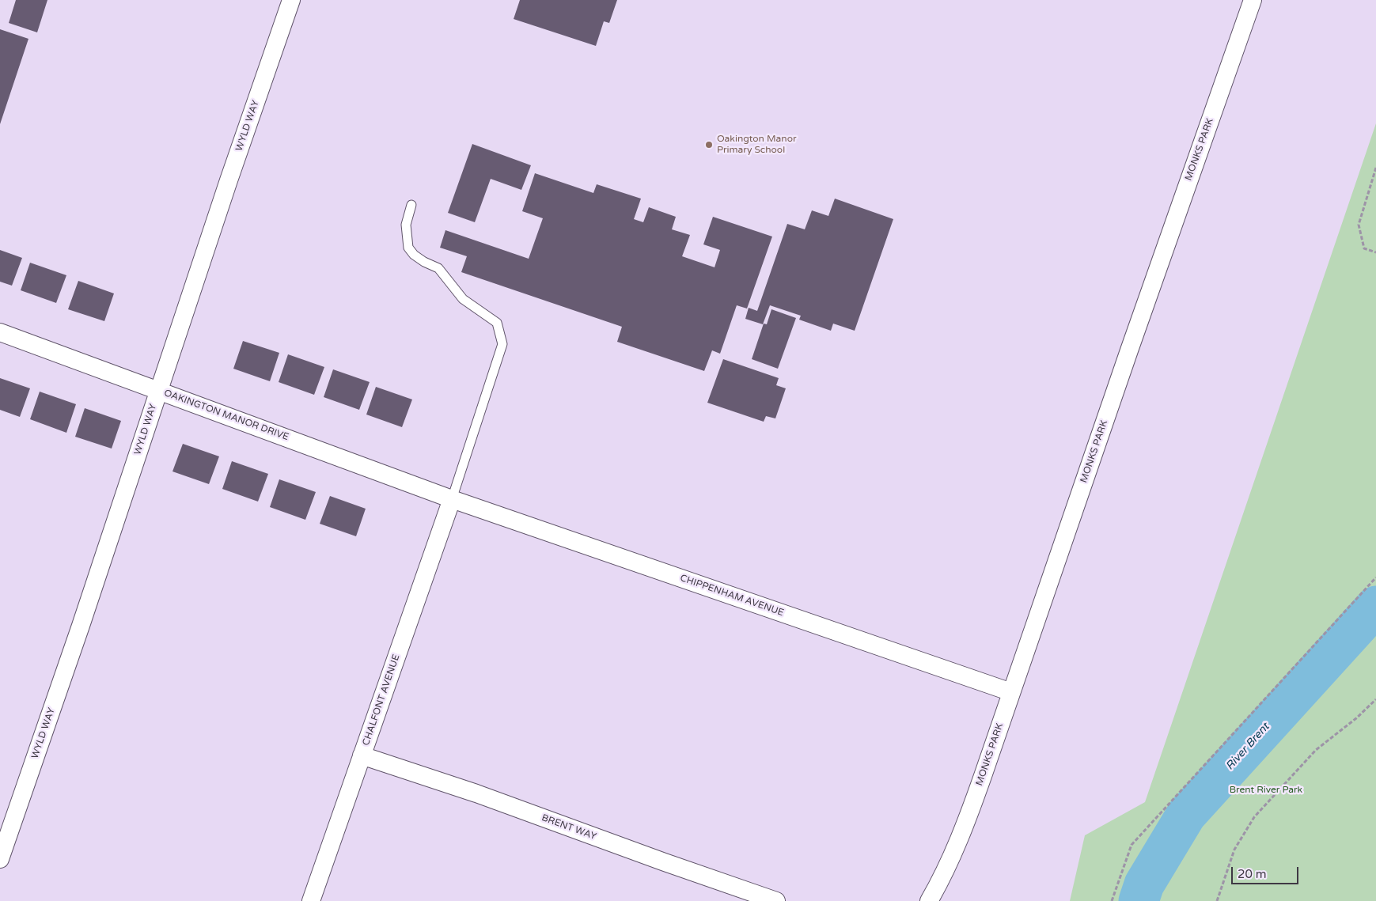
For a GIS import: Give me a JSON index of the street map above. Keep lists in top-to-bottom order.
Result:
{
  "streets": {
    "street": [
      "WYLD WAY",
      "MONKS PARK",
      "OAKINGTON MANOR DRIVE",
      "CHIPPENHAM AVENUE",
      "CHALFONT AVENUE",
      "BRENT WAY"
    ]
  },
  "crossings": [
    ["WYLD WAY", "OAKINGTON MANOR DRIVE"],
    ["MONKS PARK", "CHIPPENHAM AVENUE"],
    ["OAKINGTON MANOR DRIVE", "CHIPPENHAM AVENUE"],
    ["OAKINGTON MANOR DRIVE", "CHALFONT AVENUE"],
    ["CHIPPENHAM AVENUE", "CHALFONT AVENUE"],
    ["CHALFONT AVENUE", "BRENT WAY"]
  ],
  "water": ["River Brent"],
  "parks": ["Brent River Park"],
  "places": ["Oakington Manor Primary School"],
  "scale_bar": "20 m"
}
